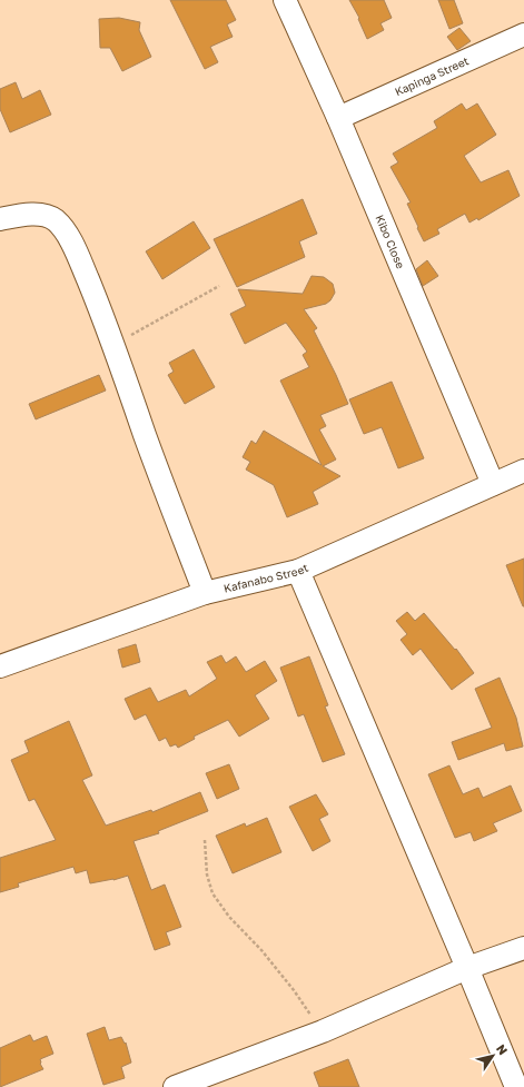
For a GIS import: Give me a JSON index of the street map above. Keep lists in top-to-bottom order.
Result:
{
  "streets": {
    "street": ["Kapinga Street", "Kibo Close", "Kafanabo Street"]
  },
  "crossings": [
    ["Kapinga Street", "Kibo Close"],
    ["Kibo Close", "Kafanabo Street"]
  ],
  "north": "top right"
}
